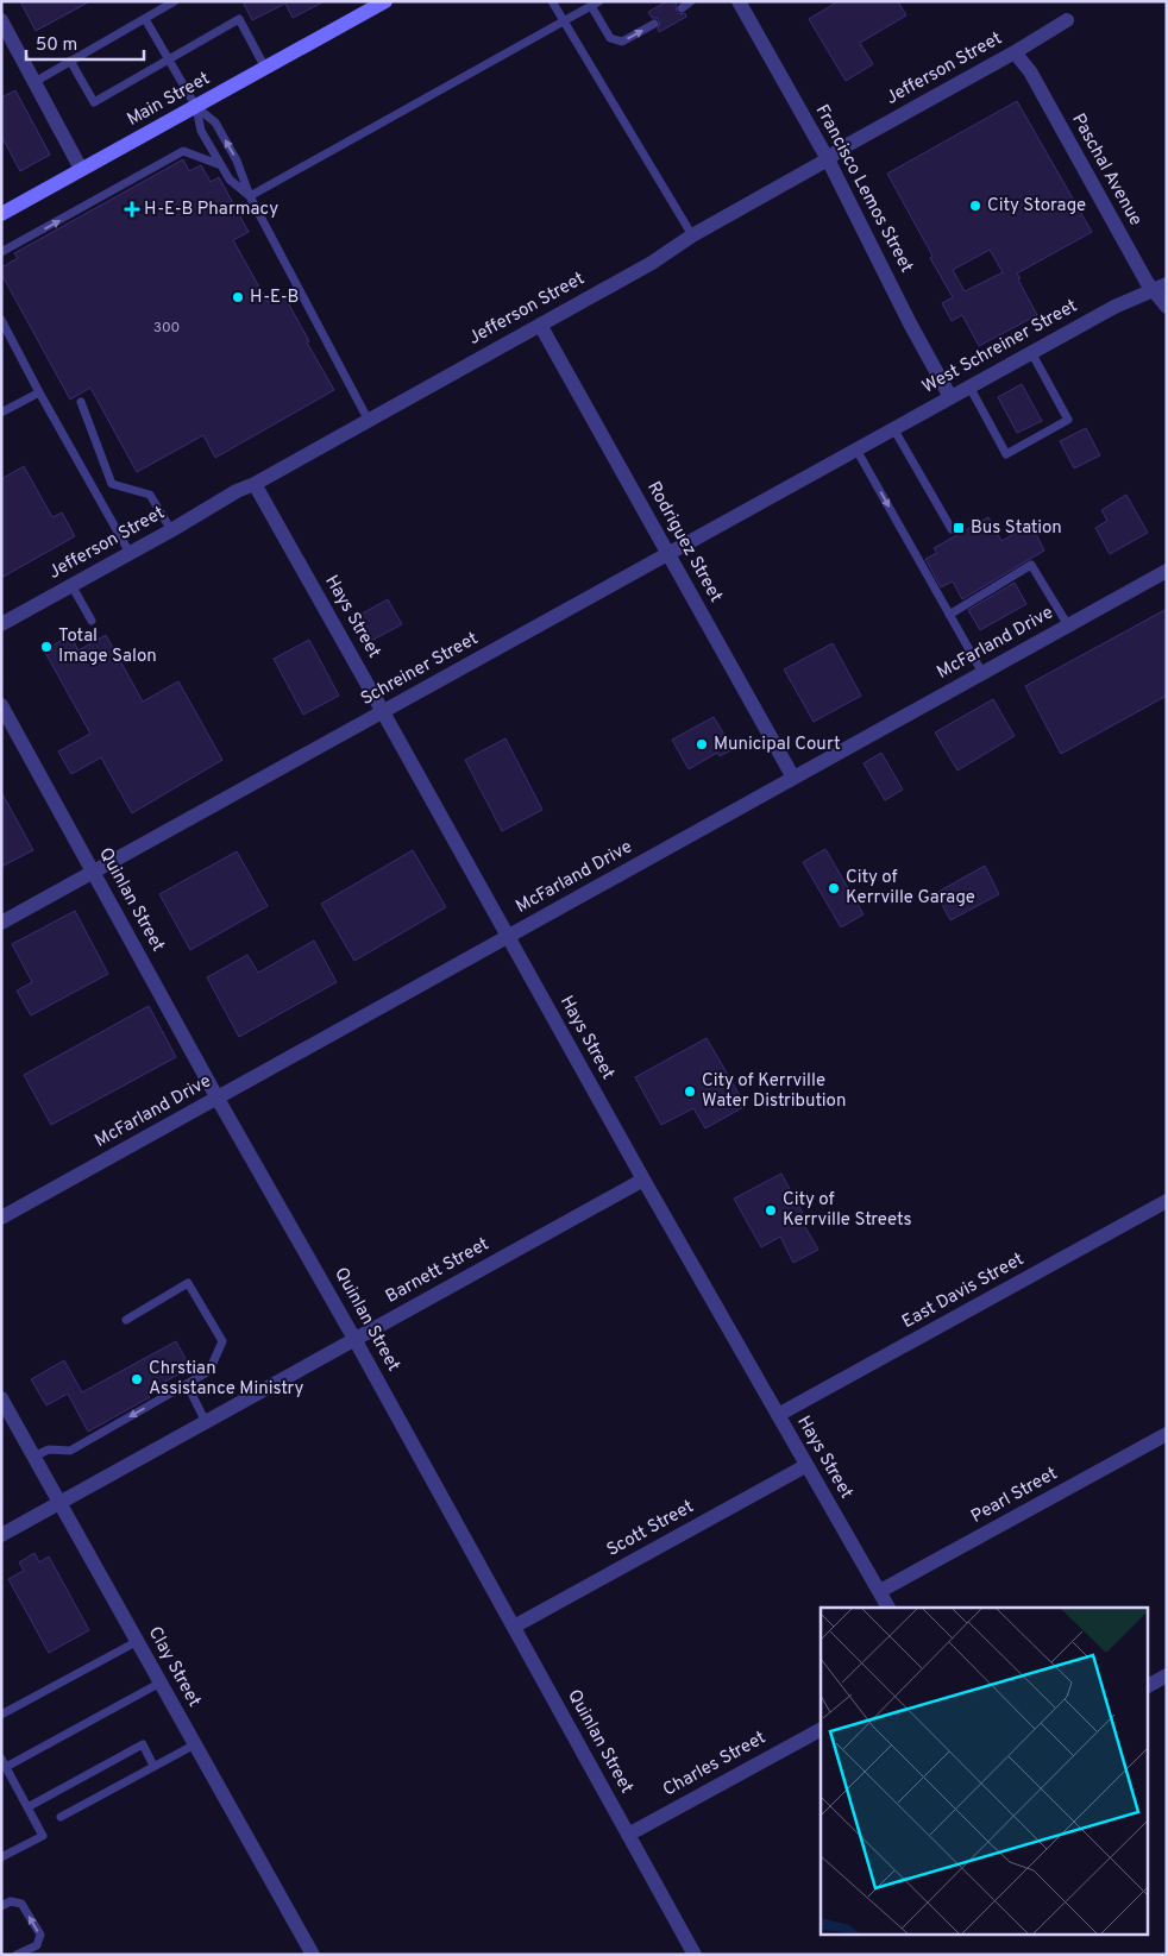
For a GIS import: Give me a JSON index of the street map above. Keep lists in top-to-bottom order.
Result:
{
  "streets": {
    "main road": ["Main Street"],
    "street": [
      "Jefferson Street",
      "Paschal Avenue",
      "Francisco Lemos Street",
      "West Schreiner Street",
      "Rodriguez Street",
      "Hays Street",
      "McFarland Drive",
      "Schreiner Street",
      "Quinlan Street",
      "Barnett Street",
      "East Davis Street",
      "Pearl Street",
      "Scott Street",
      "Clay Street",
      "Charles Street"
    ]
  },
  "crossings": [
    ["Jefferson Street", "Paschal Avenue"],
    ["Jefferson Street", "Francisco Lemos Street"],
    ["Jefferson Street", "Rodriguez Street"],
    ["Jefferson Street", "Hays Street"],
    ["Paschal Avenue", "West Schreiner Street"],
    ["Francisco Lemos Street", "West Schreiner Street"],
    ["West Schreiner Street", "Schreiner Street"],
    ["Rodriguez Street", "McFarland Drive"],
    ["Rodriguez Street", "Schreiner Street"],
    ["Hays Street", "McFarland Drive"],
    ["Hays Street", "Schreiner Street"],
    ["Hays Street", "Barnett Street"],
    ["Hays Street", "East Davis Street"],
    ["Hays Street", "Pearl Street"],
    ["Hays Street", "Scott Street"],
    ["McFarland Drive", "Quinlan Street"],
    ["Schreiner Street", "Quinlan Street"],
    ["Quinlan Street", "Barnett Street"],
    ["Quinlan Street", "Scott Street"],
    ["Quinlan Street", "Charles Street"],
    ["Barnett Street", "Clay Street"]
  ],
  "places": {
    "other": [
      "City Storage",
      "H-E-B",
      "Total Image Salon",
      "Municipal Court",
      "City of Kerrville Garage",
      "City of Kerrville Water Distribution",
      "City of Kerrville Streets",
      "Chrstian Assistance Ministry"
    ],
    "health": ["H-E-B Pharmacy"],
    "transit": ["Bus Station"]
  },
  "house_numbers": ["300"],
  "scale_bar": "50 m"
}
